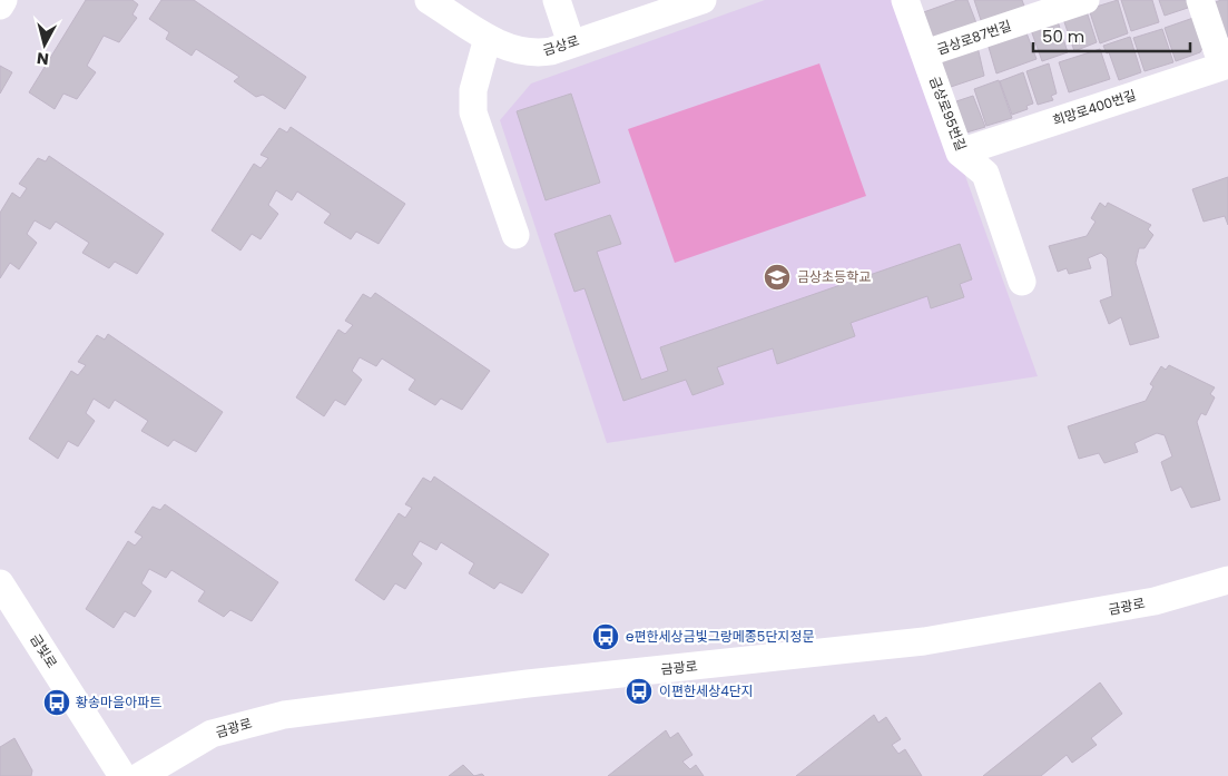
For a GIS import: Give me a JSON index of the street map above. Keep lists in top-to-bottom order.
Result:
{
  "streets": {
    "street": [
      "금상로87번길",
      "금상로",
      "희망로400번길",
      "금상로95번길",
      "금광로",
      "금빛로"
    ]
  },
  "crossings": [
    ["금상로87번길", "금상로95번길"],
    ["희망로400번길", "금상로95번길"]
  ],
  "places": {
    "school or university": ["금상초등학교"],
    "bus stop": ["e편한세상금빛그랑메종5단지정문", "이편한세상4단지", "황송마을아파트"]
  },
  "scale_bar": "50 m",
  "north": "bottom"
}
